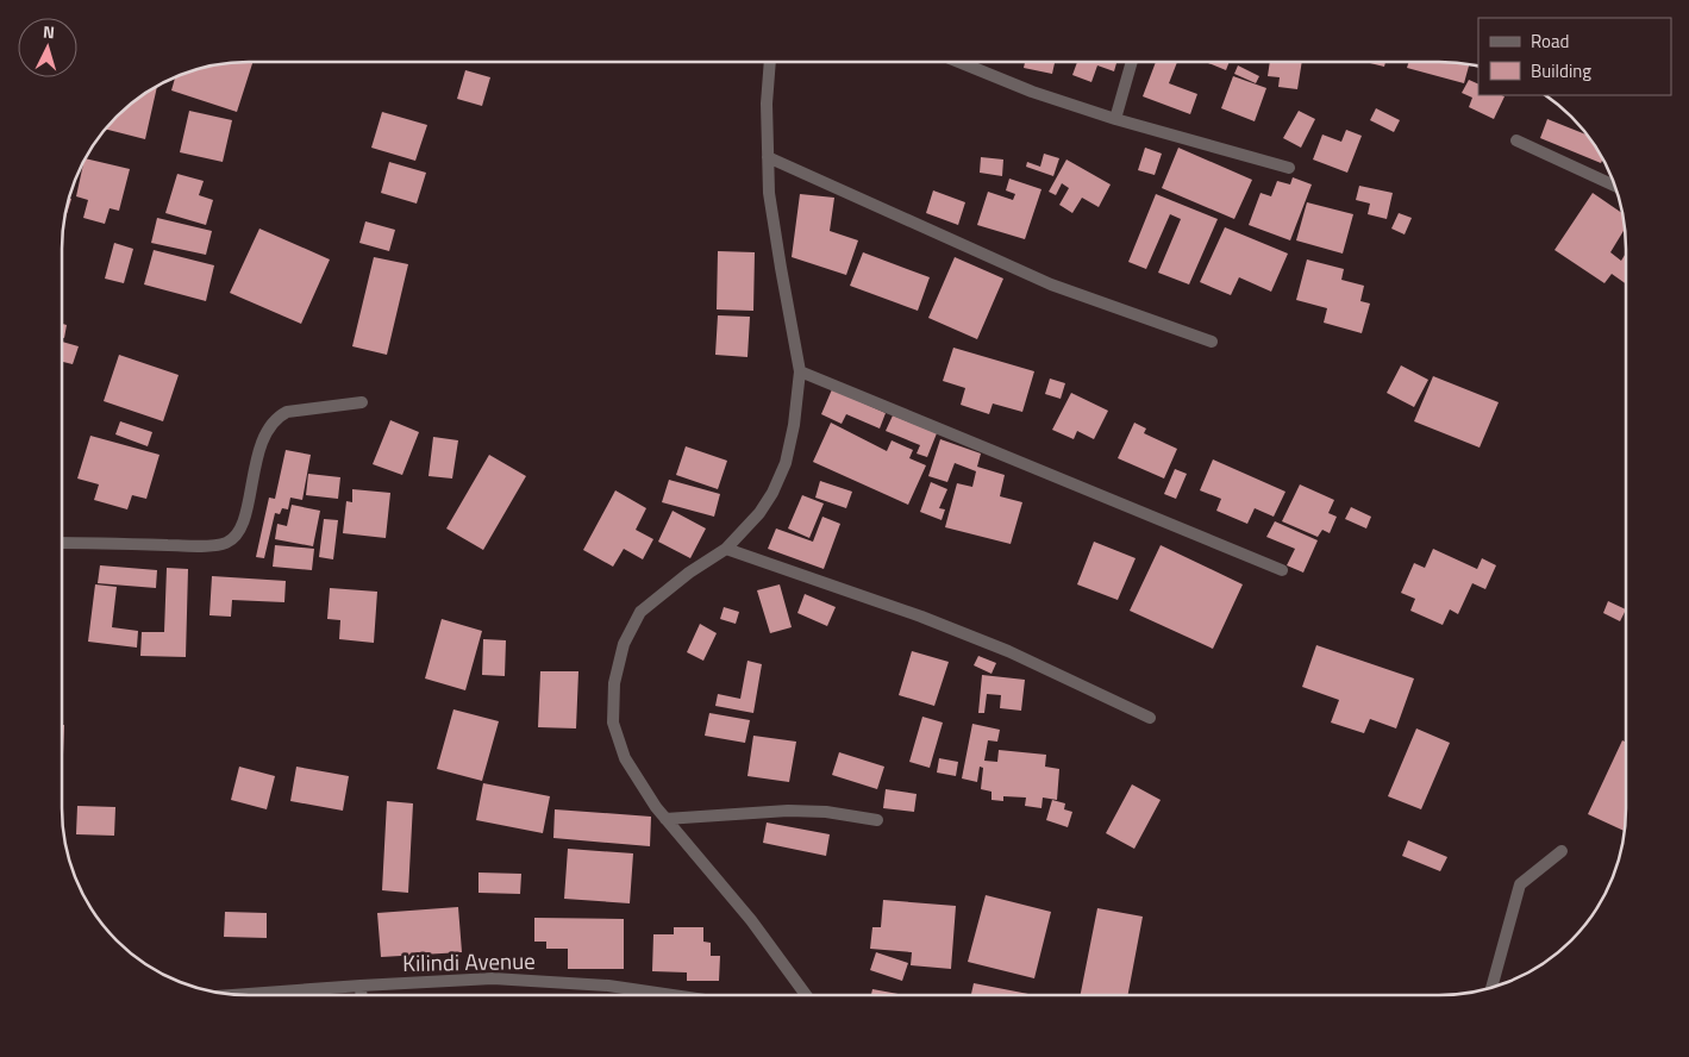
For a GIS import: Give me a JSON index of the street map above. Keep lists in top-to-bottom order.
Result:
{
  "streets": {
    "street": ["Kilindi Avenue"]
  },
  "legend": ["Road", "Building"],
  "north": "top"
}
